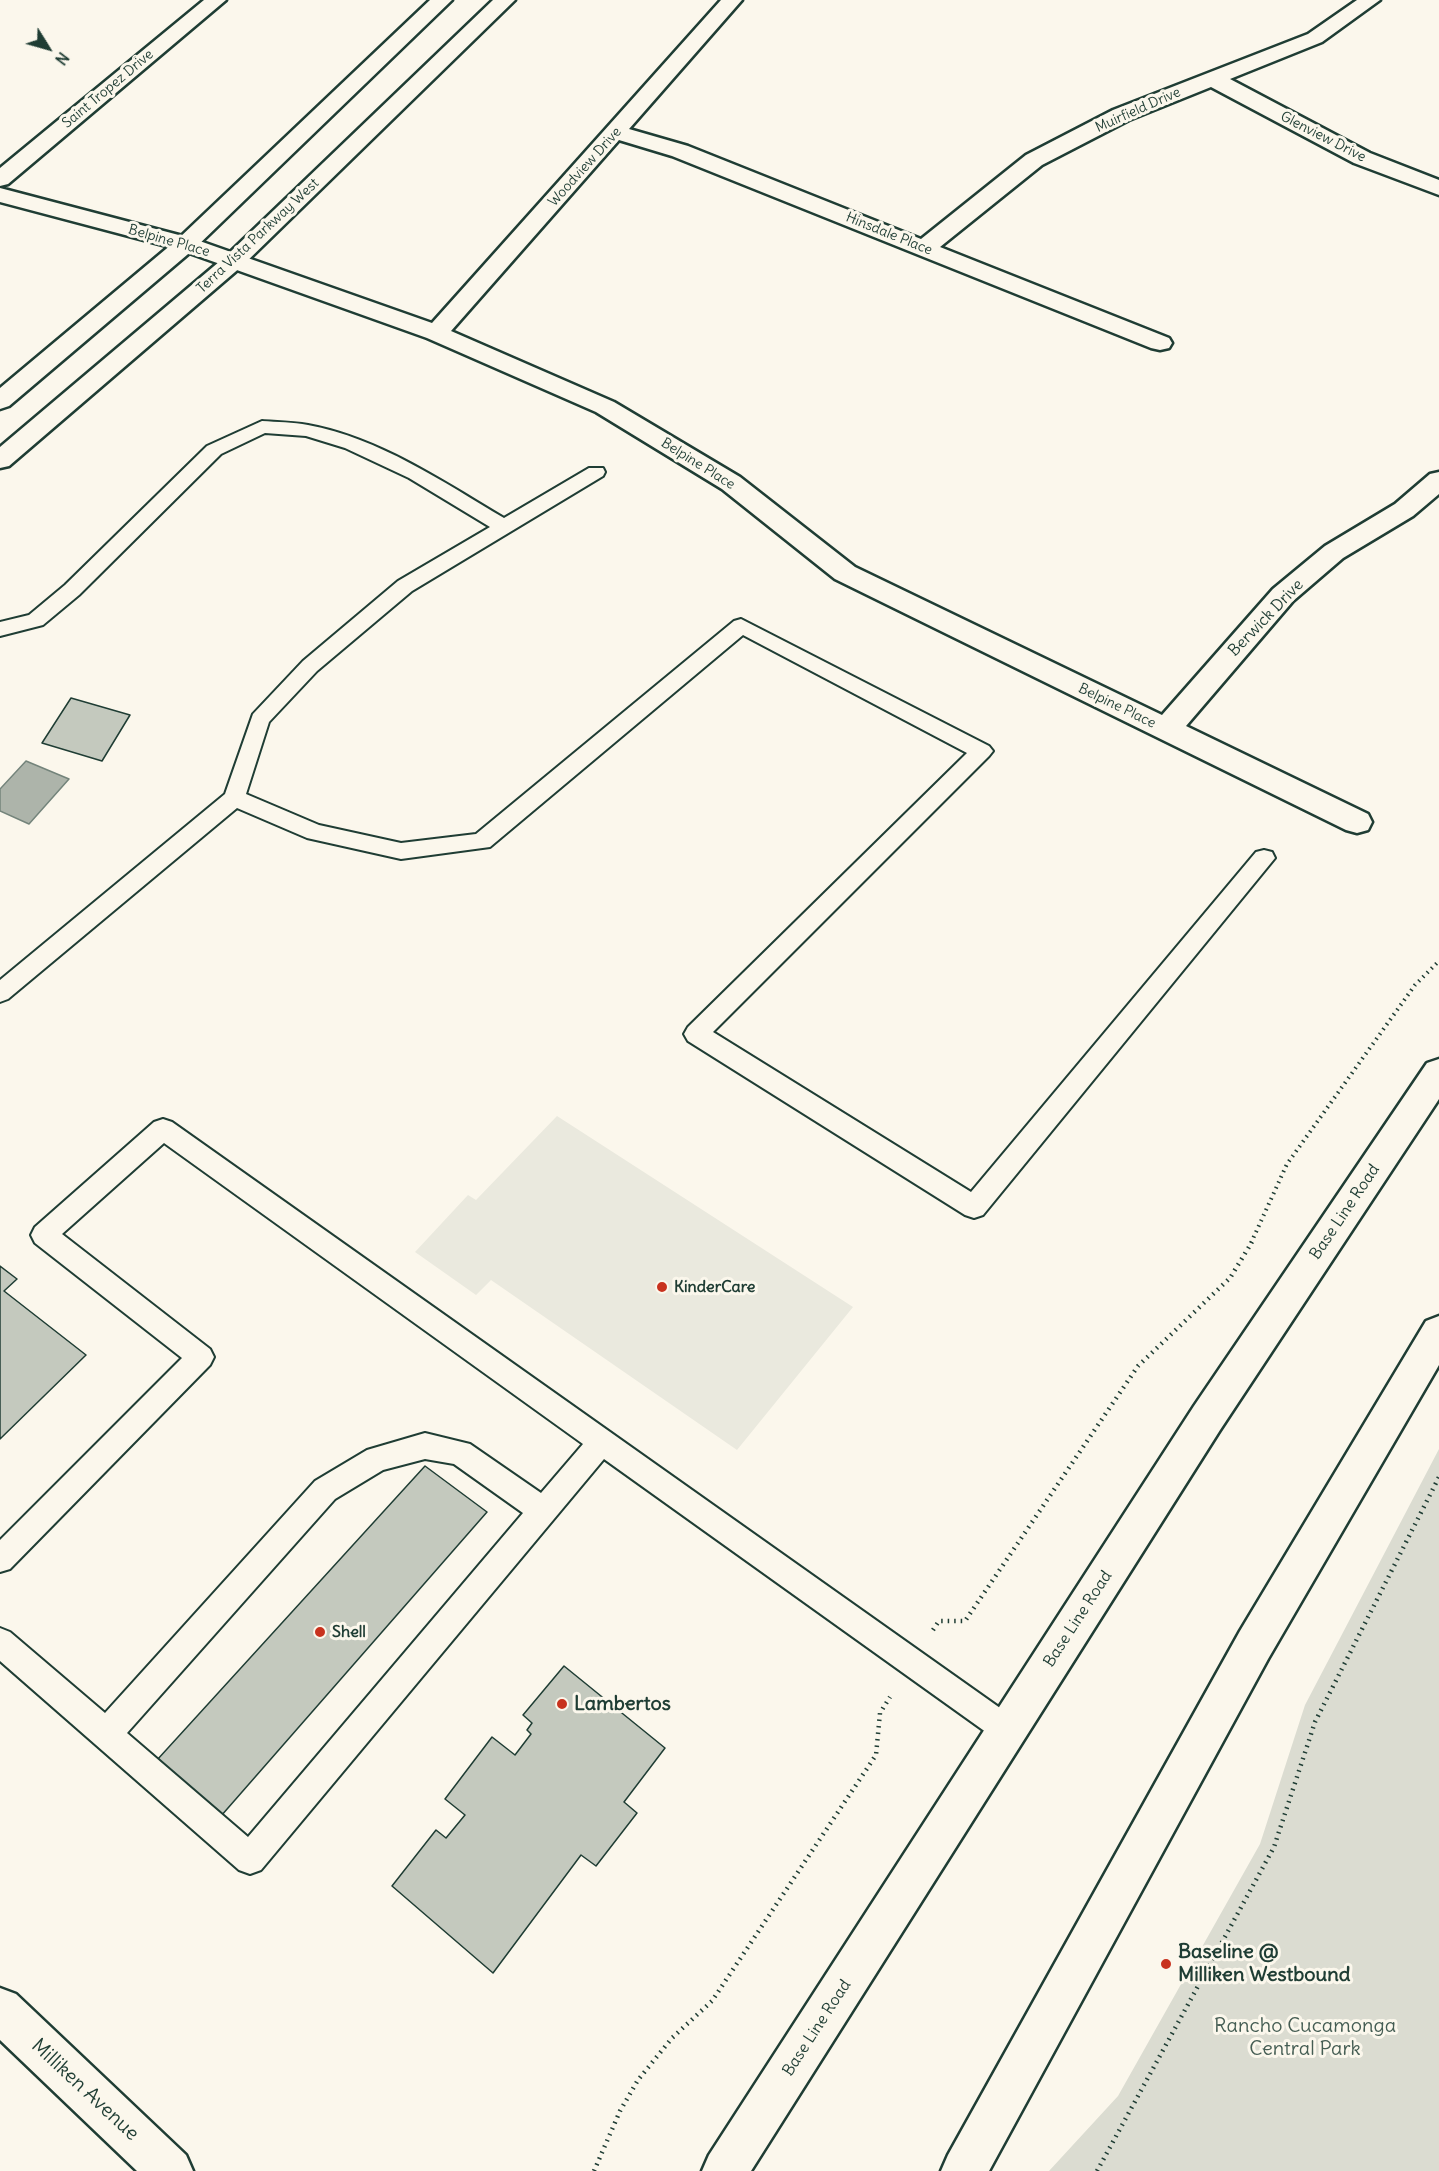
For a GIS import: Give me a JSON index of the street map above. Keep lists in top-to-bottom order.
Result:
{
  "streets": {
    "street": [
      "Saint Tropez Drive",
      "Muirfield Drive",
      "Glenview Drive",
      "Woodview Drive",
      "Hinsdale Place",
      "Terra Vista Parkway West",
      "Belpine Place",
      "Berwick Drive",
      "Base Line Road",
      "Milliken Avenue"
    ]
  },
  "crossings": [
    ["Muirfield Drive", "Glenview Drive"],
    ["Muirfield Drive", "Hinsdale Place"],
    ["Woodview Drive", "Hinsdale Place"],
    ["Woodview Drive", "Belpine Place"],
    ["Terra Vista Parkway West", "Belpine Place"],
    ["Belpine Place", "Berwick Drive"]
  ],
  "parks": ["Rancho Cucamonga Central Park"],
  "places": [
    "KinderCare",
    "Shell",
    "Lambertos",
    "Baseline @ Milliken Westbound"
  ],
  "north": "bottom right"
}
